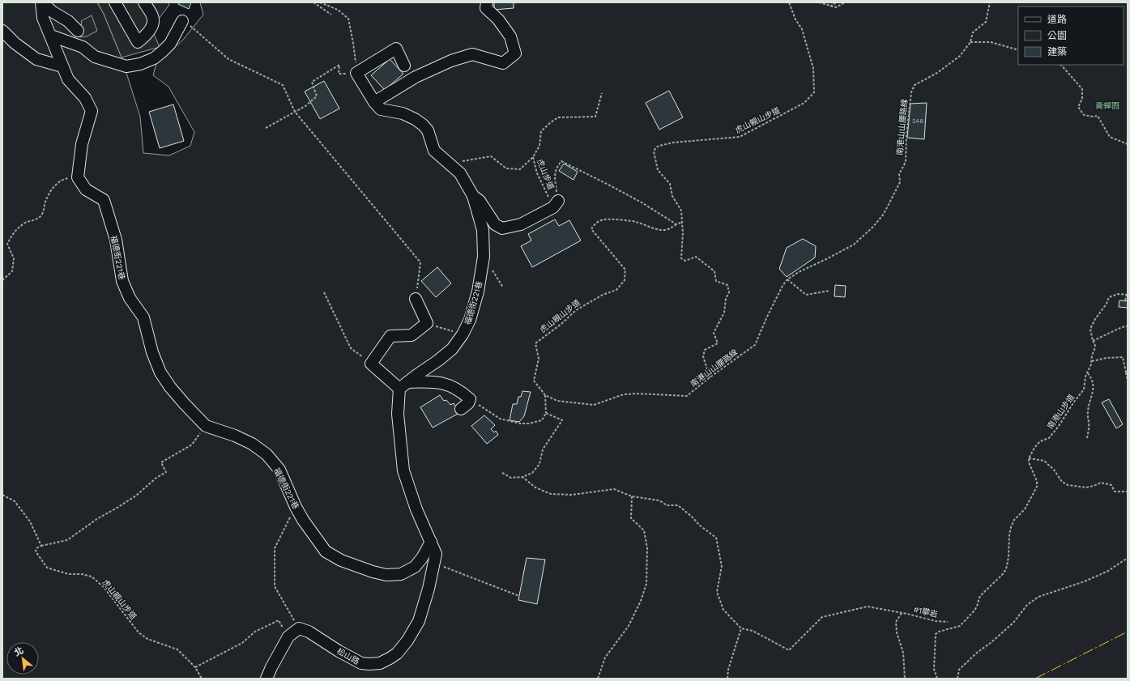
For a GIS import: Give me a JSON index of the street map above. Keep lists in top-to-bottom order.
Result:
{
  "streets": {
    "lane": ["福德街221巷", "松山路"],
    "path": [
      "虎山親山步道",
      "南港山山腰路線",
      "虎山步道",
      "南港山步道",
      "#1攀岩"
    ]
  },
  "crossings": [
    ["虎山親山步道", "南港山山腰路線"],
    ["福德街221巷", "松山路"]
  ],
  "parks": ["黃蟬園"],
  "house_numbers": ["248"],
  "legend": ["道路", "公園", "建築"],
  "north": "top left"
}
